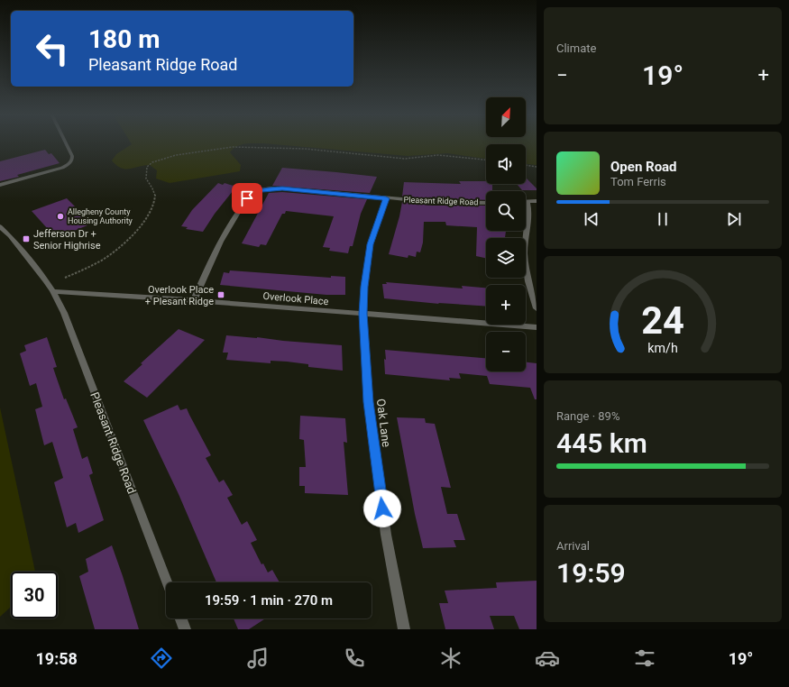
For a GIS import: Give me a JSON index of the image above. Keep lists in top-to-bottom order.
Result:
{
  "streets": {
    "street": ["Pleasant Ridge Road", "Overlook Place", "Oak Lane"]
  },
  "crossings": [
    ["Pleasant Ridge Road", "Overlook Place"],
    ["Pleasant Ridge Road", "Oak Lane"],
    ["Overlook Place", "Oak Lane"]
  ],
  "places": {
    "other": ["Allegheny County Housing Authority"],
    "transit": ["Jefferson Dr + Senior Highrise", "Overlook Place + Plesant Ridge"]
  },
  "north": "top right",
  "page": {
    "tile": [
      "Climate",
      ["Range · 89%", "445 km"],
      ["Arrival", "19:59"]
    ],
    "turn": ["180 m", "Pleasant Ridge Road"],
    "heat": ["−", "19°", "+"],
    "map_buttons": ["+", "−"],
    "song": ["Open Road", "Tom Ferris"],
    "limit": "30",
    "trip": "19:59 · 1 min · 270 m",
    "tabs": ["19:58", "19°"],
    "gauge": ["24", "km/h"]
  }
}
